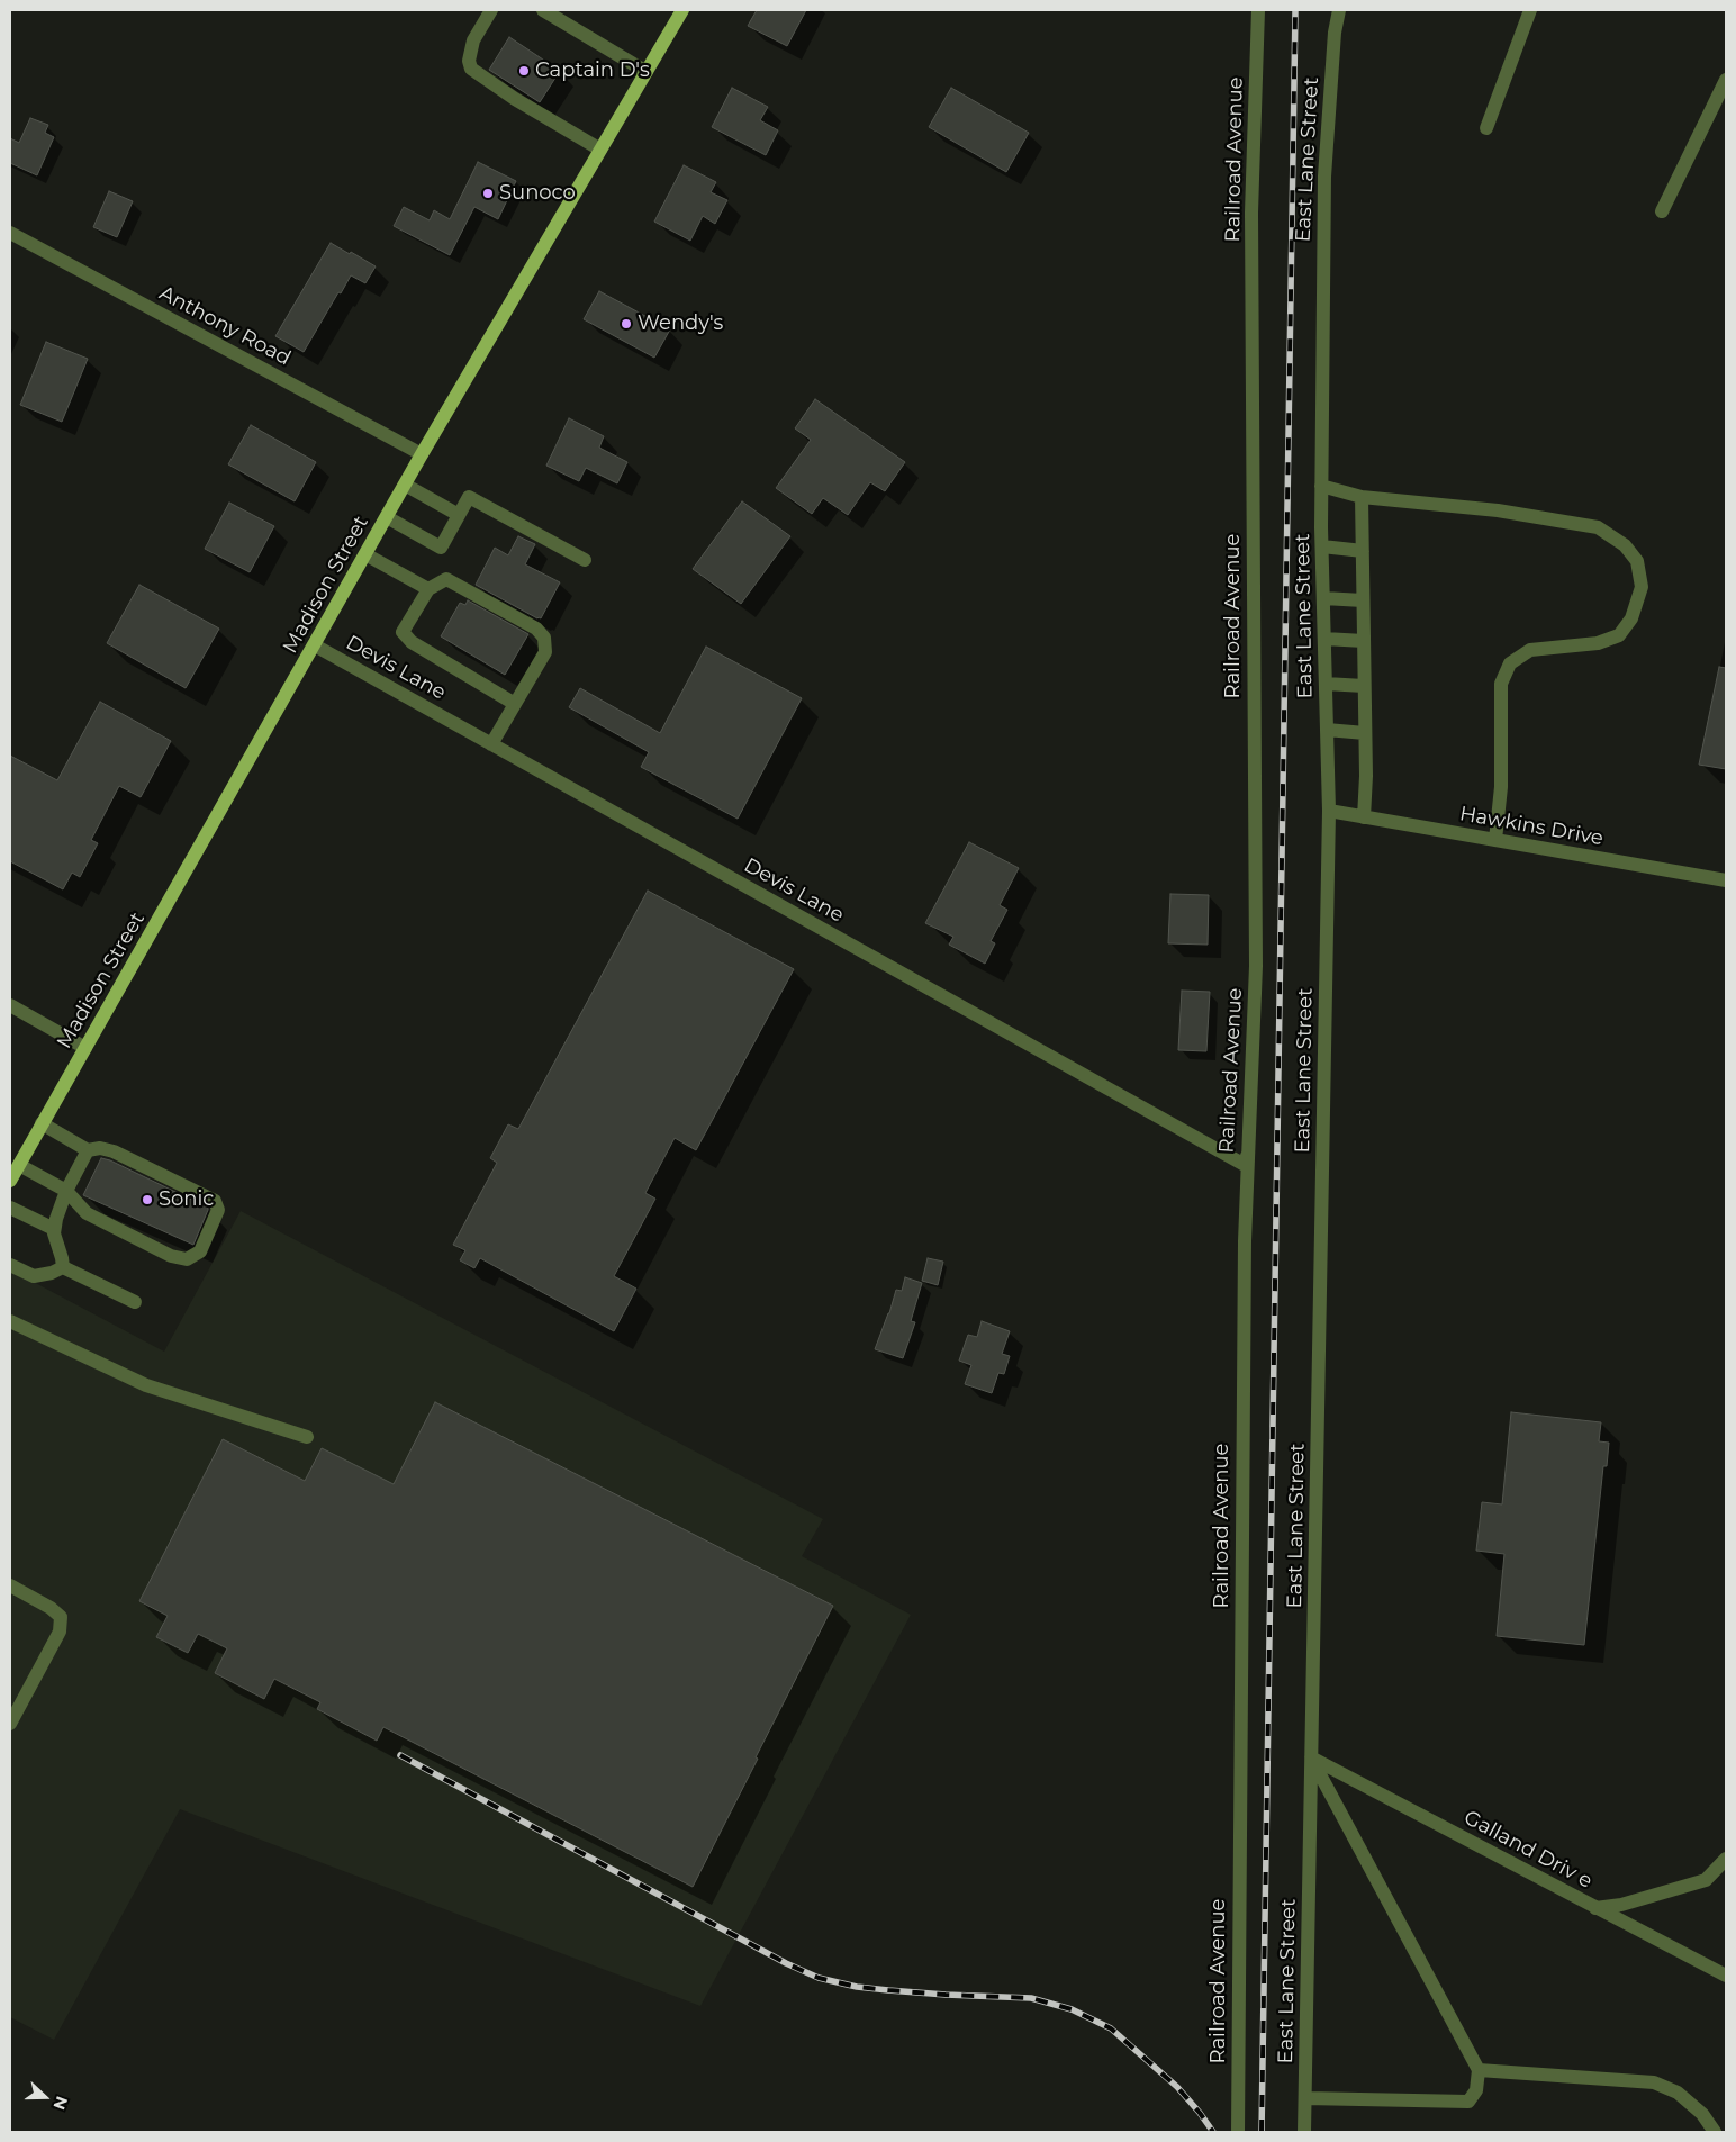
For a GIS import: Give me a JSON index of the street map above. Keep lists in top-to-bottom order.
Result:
{
  "streets": {
    "main road": ["Madison Street"],
    "street": [
      "Railroad Avenue",
      "East Lane Street",
      "Anthony Road",
      "Devis Lane",
      "Hawkins Drive",
      "Galland Driv e"
    ]
  },
  "crossings": [
    ["Railroad Avenue", "Devis Lane"],
    ["East Lane Street", "Hawkins Drive"],
    ["East Lane Street", "Galland Driv e"],
    ["Anthony Road", "Madison Street"],
    ["Madison Street", "Devis Lane"]
  ],
  "places": [
    "Captain D's",
    "Sunoco",
    "Wendy's",
    "Sonic"
  ],
  "north": "right"
}
